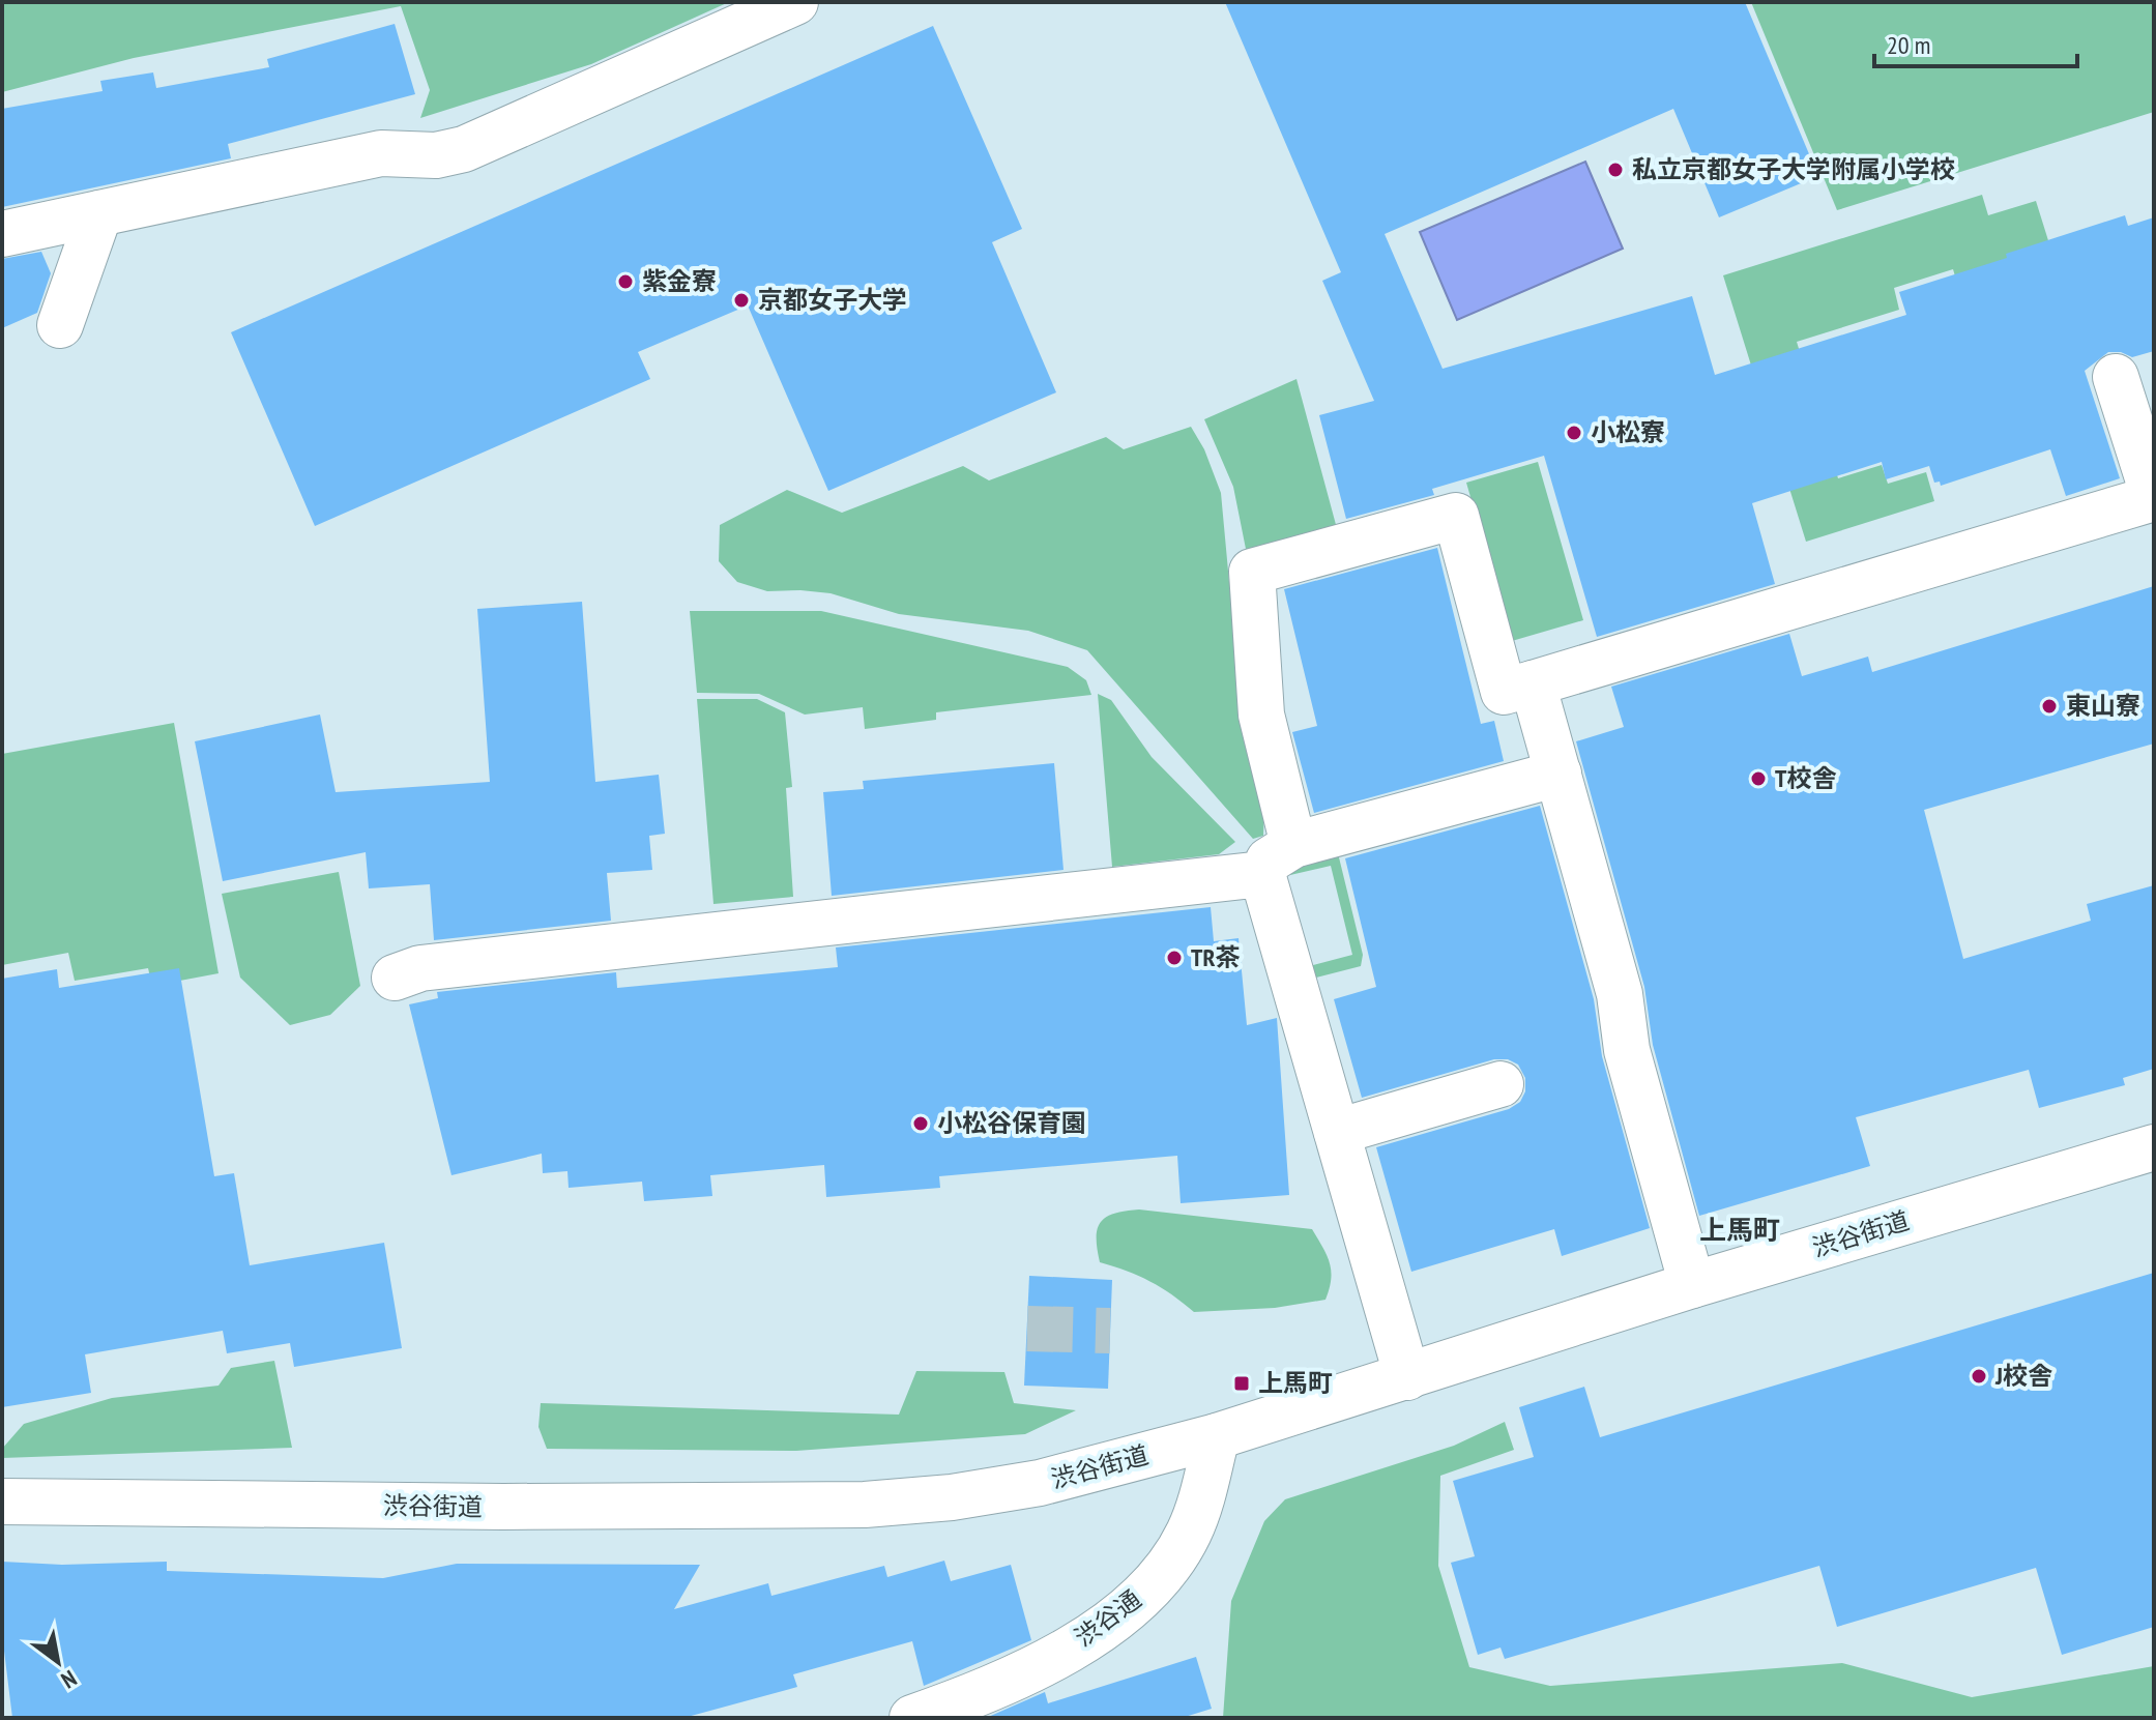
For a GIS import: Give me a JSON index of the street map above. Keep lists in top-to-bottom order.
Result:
{
  "streets": {
    "street": ["渋谷街道", "渋谷通"]
  },
  "crossings": [
    ["渋谷街道", "渋谷通"]
  ],
  "districts": ["上馬町"],
  "places": {
    "other": [
      "私立京都女子大学附属小学校",
      "紫金寮",
      "京都女子大学",
      "小松寮",
      "東山寮",
      "T校舎",
      "TR茶",
      "小松谷保育園",
      "J校舎"
    ],
    "transit": ["上馬町"]
  },
  "scale_bar": "20 m",
  "north": "bottom right"
}
